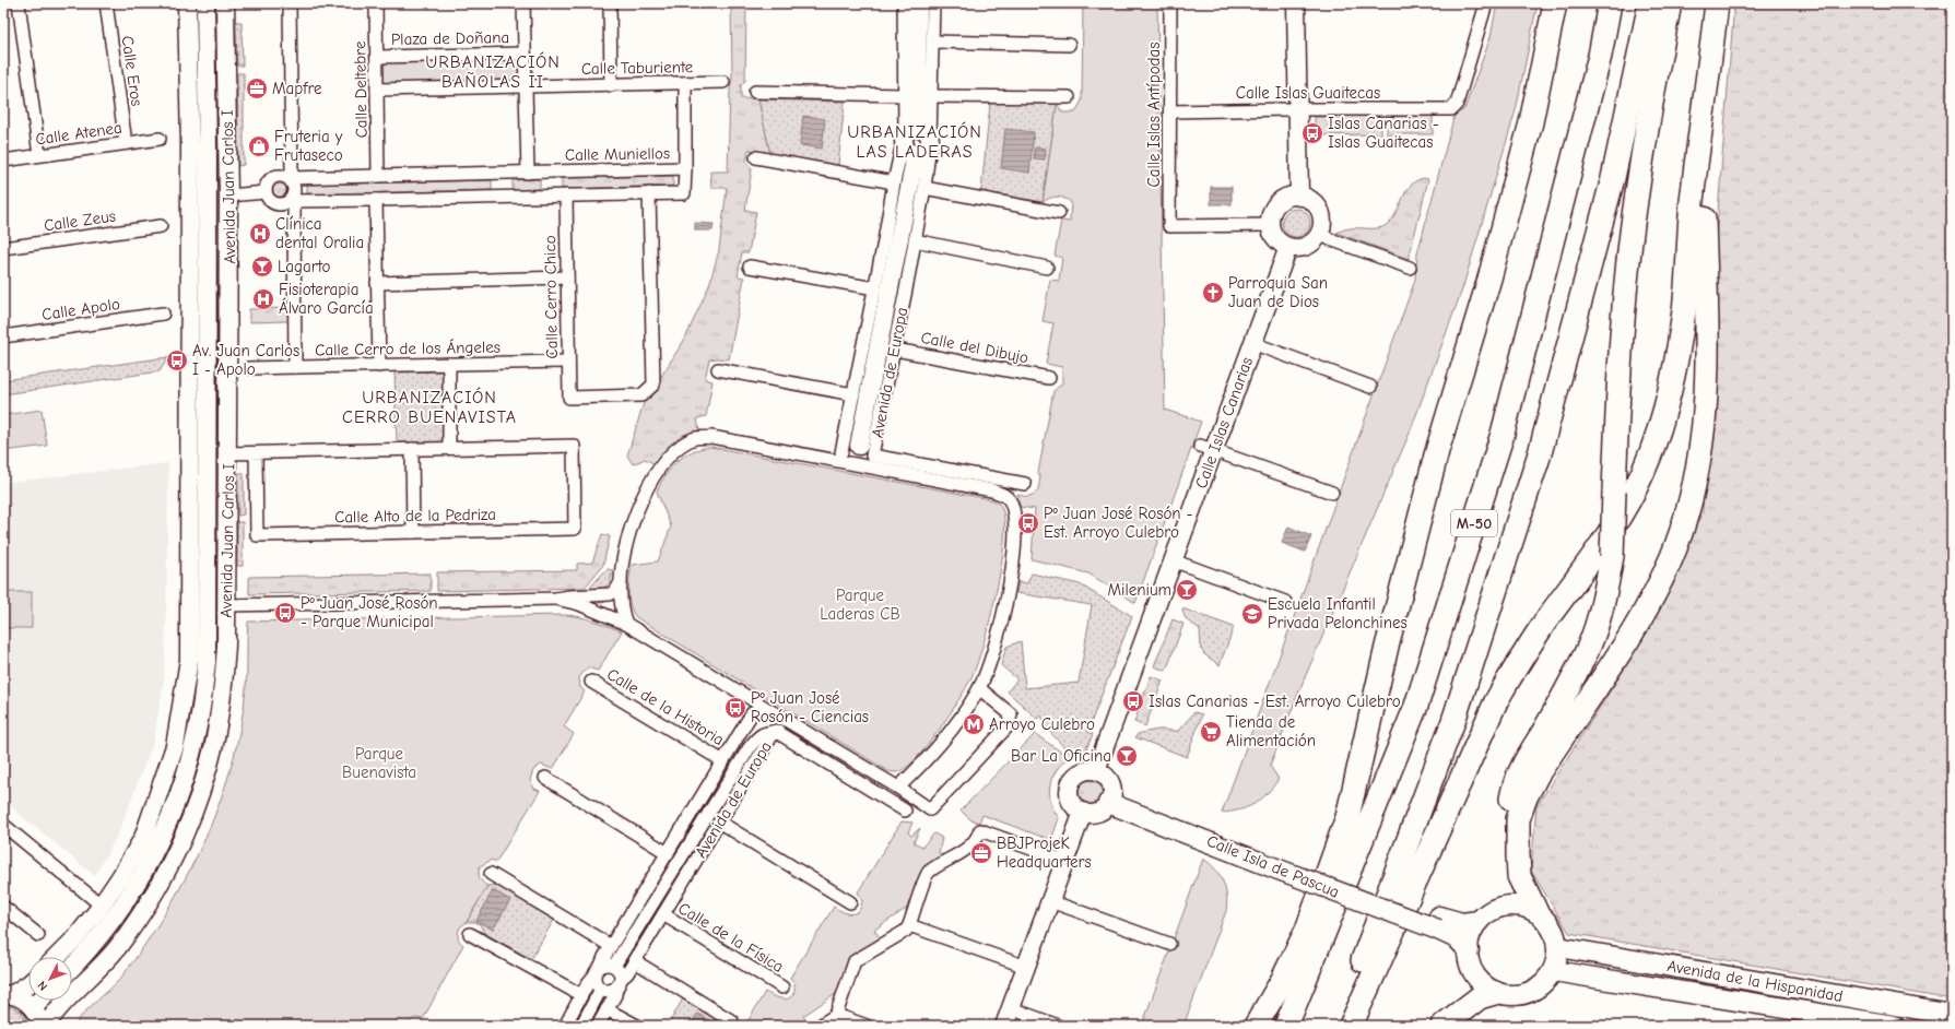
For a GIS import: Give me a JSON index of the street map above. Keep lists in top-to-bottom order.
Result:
{
  "streets": {
    "highway": ["M-50"],
    "main road": [
      "Avenida Juan Carlos I",
      "Avenida de Europa",
      "Calle Islas Canarias",
      "Calle Isla de Pascua",
      "Avenida de la Hispanidad"
    ],
    "street": [
      "Plaza de Doñana",
      "Calle Taburiente",
      "Calle Eros",
      "Calle Deltebre",
      "Calle Islas Guaitecas",
      "Calle Islas Antípodas",
      "Calle Atenea",
      "Calle Muniellos",
      "Calle Zeus",
      "Calle Cerro Chico",
      "Calle Apolo",
      "Calle del Dibujo",
      "Calle Cerro de los Ángeles",
      "Calle Alto de la Pedriza",
      "Calle de la Historia",
      "Calle de la Física"
    ]
  },
  "crossings": [
    ["Plaza de Doñana", "Calle Deltebre"],
    ["Calle Eros", "Calle Atenea"],
    ["Calle Deltebre", "Calle Muniellos"],
    ["Calle Islas Guaitecas", "Calle Islas Antípodas"],
    ["Calle Islas Antípodas", "Calle Islas Canarias"],
    ["Calle Muniellos", "Calle Cerro Chico"],
    ["Calle Cerro Chico", "Calle Cerro de los Ángeles"],
    ["Calle del Dibujo", "Avenida de Europa"],
    ["Avenida de Europa", "Calle de la Historia"],
    ["Avenida de Europa", "Calle de la Física"],
    ["Calle Islas Canarias", "Calle Isla de Pascua"]
  ],
  "districts": ["URBANIZACIÓN BAÑOLAS II", "URBANIZACIÓN LAS LADERAS", "URBANIZACIÓN CERRO BUENAVISTA"],
  "parks": ["Parque Laderas CB", "Parque Buenavista"],
  "places": {
    "office": ["Mapfre", "BBJProjeK Headquarters"],
    "bus stop": [
      "Islas Canarias - Islas Guaitecas",
      "Av. Juan Carlos I - Apolo",
      "Pº Juan José Rosón - Est. Arroyo Culebro",
      "Pº Juan José Rosón - Parque Municipal",
      "Islas Canarias - Est. Arroyo Culebro",
      "Pº Juan José Rosón - Ciencias"
    ],
    "shop": ["Fruteria y Frutaseco"],
    "hospital": ["Clínica dental Oralia", "Fisioterapia Álvaro García"],
    "bar": ["Lagarto", "Milenium", "Bar La Oficina"],
    "church": ["Parroquia San Juan de Dios"],
    "school or university": ["Escuela Infantil Privada Pelonchines"],
    "metro station": ["Arroyo Culebro"],
    "supermarket": ["Tienda de Alimentación"]
  },
  "north": "bottom left"
}
